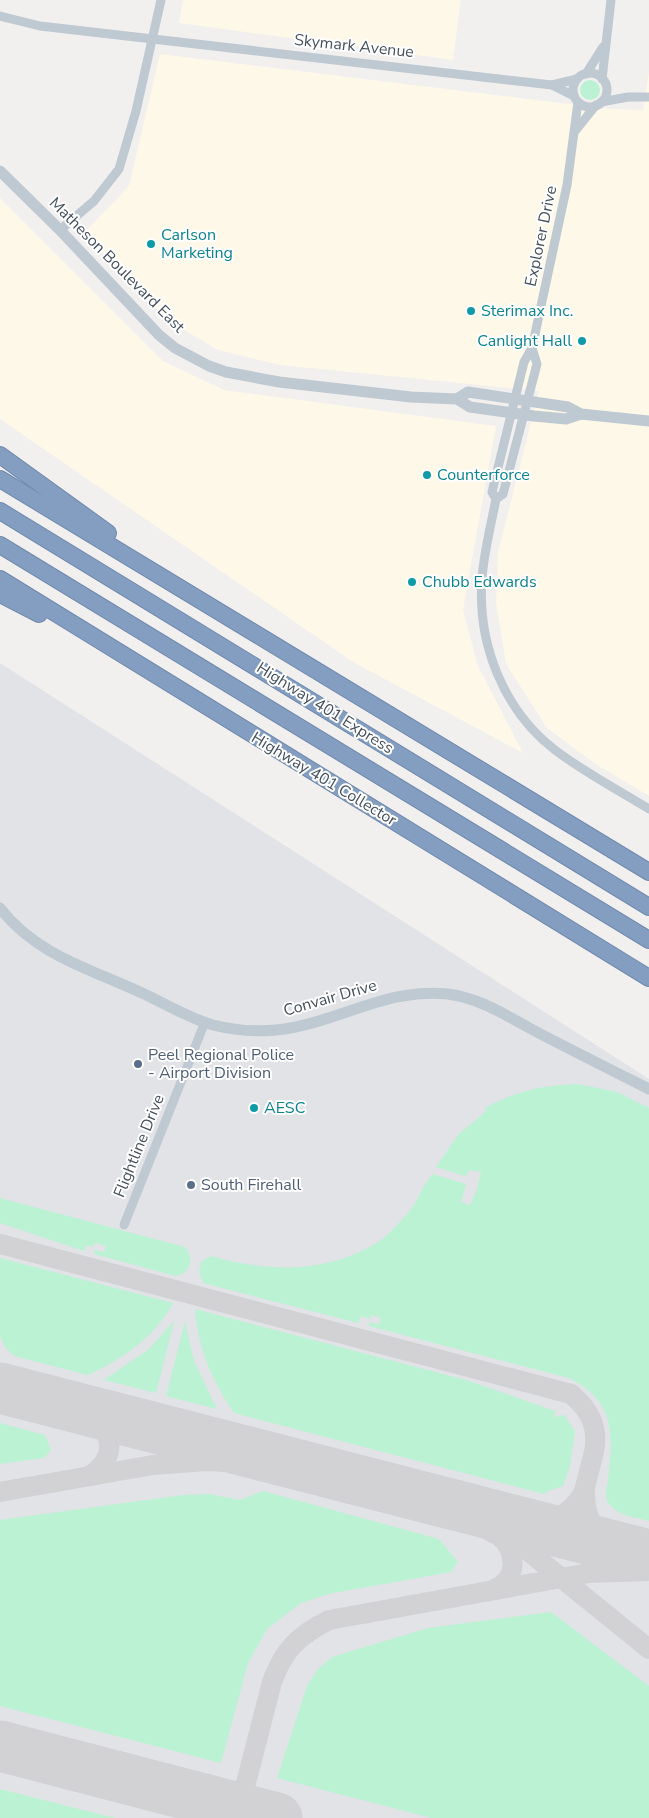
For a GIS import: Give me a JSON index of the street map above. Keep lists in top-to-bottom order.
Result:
{
  "streets": {
    "highway": ["Highway 401 Express", "Highway 401 Collector"],
    "street": [
      "Skymark Avenue",
      "Explorer Drive",
      "Matheson Boulevard East",
      "Convair Drive",
      "Flightline Drive"
    ]
  },
  "crossings": [
    ["Skymark Avenue", "Explorer Drive"],
    ["Explorer Drive", "Matheson Boulevard East"],
    ["Convair Drive", "Flightline Drive"]
  ],
  "places": [
    "Carlson Marketing",
    "Sterimax Inc.",
    "Canlight Hall",
    "Counterforce",
    "Chubb Edwards",
    "Peel Regional Police - Airport Division",
    "AESC",
    "South Firehall"
  ]
}
